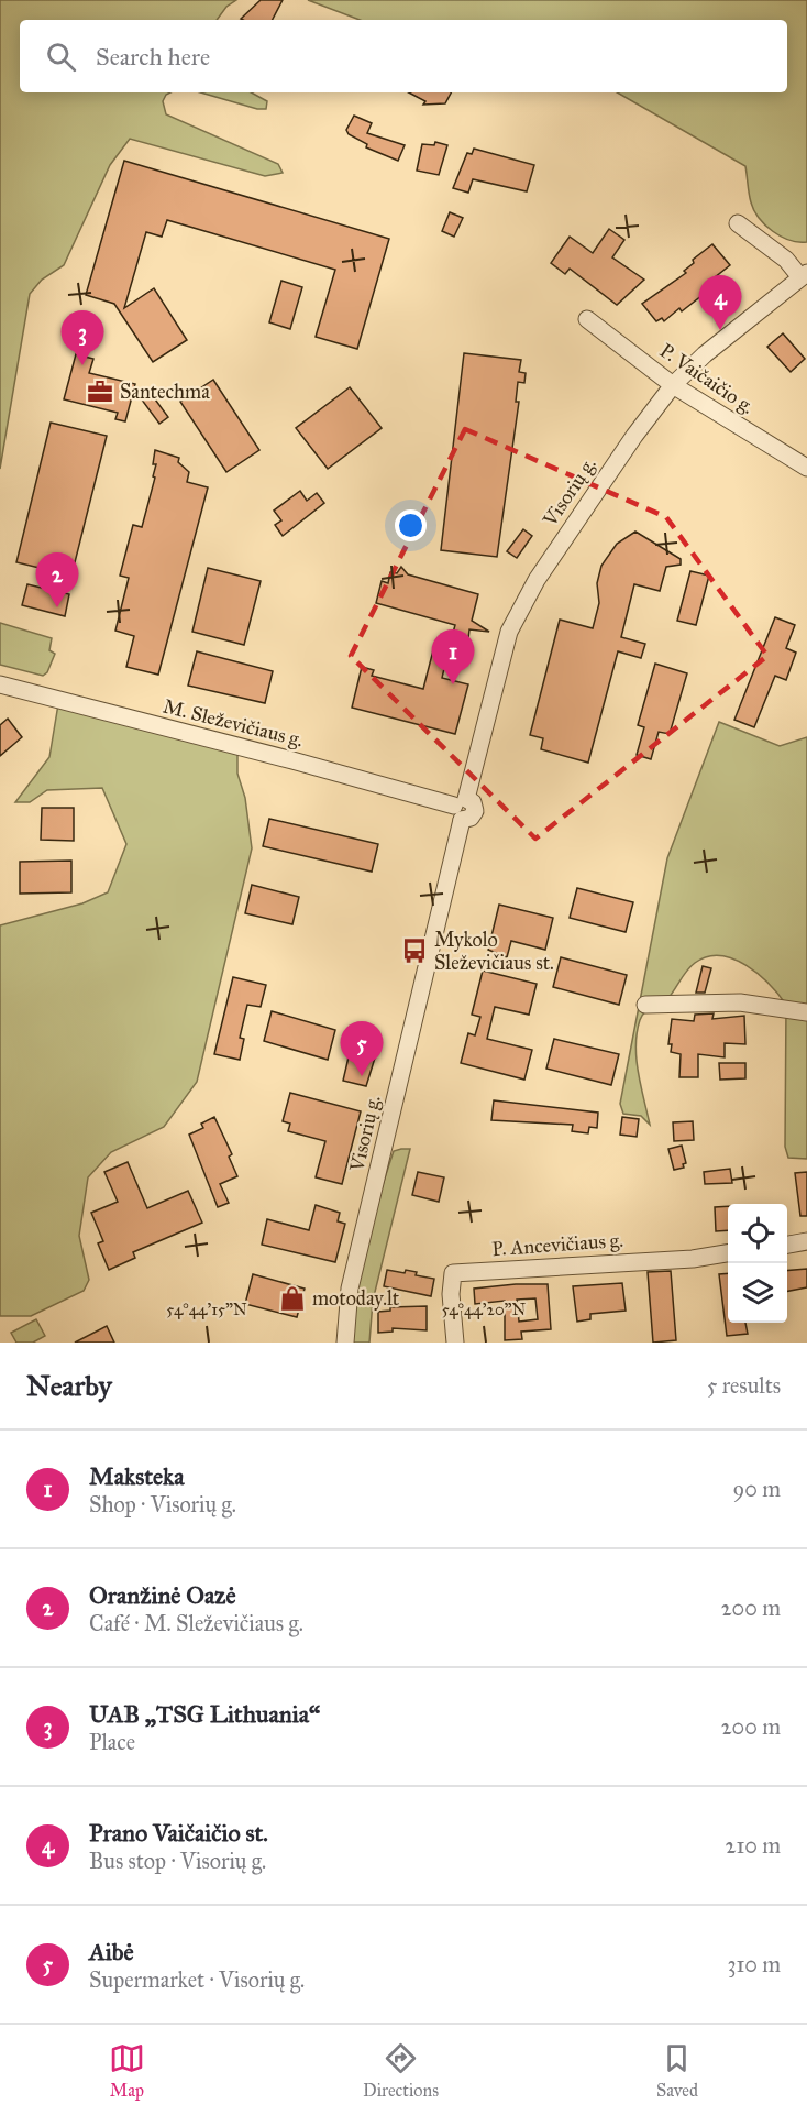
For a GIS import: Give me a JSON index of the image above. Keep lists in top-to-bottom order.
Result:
{
  "streets": {
    "street": [
      "P. Vaičaičio g.",
      "Visorių g.",
      "M. Sleževičiaus g.",
      "P. Ancevičiaus g."
    ]
  },
  "crossings": [
    ["P. Vaičaičio g.", "Visorių g."],
    ["Visorių g.", "M. Sleževičiaus g."]
  ],
  "places": {
    "office": ["Santechma"],
    "bus stop": ["Mykolo Sleževičiaus st."],
    "shop": ["motoday.lt"]
  },
  "page": {
    "search": "Search here",
    "pins": [
      "4",
      "3",
      "2",
      "1",
      "5"
    ],
    "heading": ["Nearby", "5 results"],
    "list": [
      {
        "mark": "1",
        "name": "Maksteka",
        "note": "Shop · Visorių g.",
        "value": "90 m"
      },
      {
        "mark": "2",
        "name": "Oranžinė Oazė",
        "note": "Café · M. Sleževičiaus g.",
        "value": "200 m"
      },
      {
        "mark": "3",
        "name": "UAB „TSG Lithuania“",
        "note": "Place",
        "value": "200 m"
      },
      {
        "mark": "4",
        "name": "Prano Vaičaičio st.",
        "note": "Bus stop · Visorių g.",
        "value": "210 m"
      },
      {
        "mark": "5",
        "name": "Aibė",
        "note": "Supermarket · Visorių g.",
        "value": "310 m"
      }
    ],
    "nav": ["Map", "Directions", "Saved"]
  },
  "coordinates": ["54°44'15\"N", "54°44'20\"N"]
}
